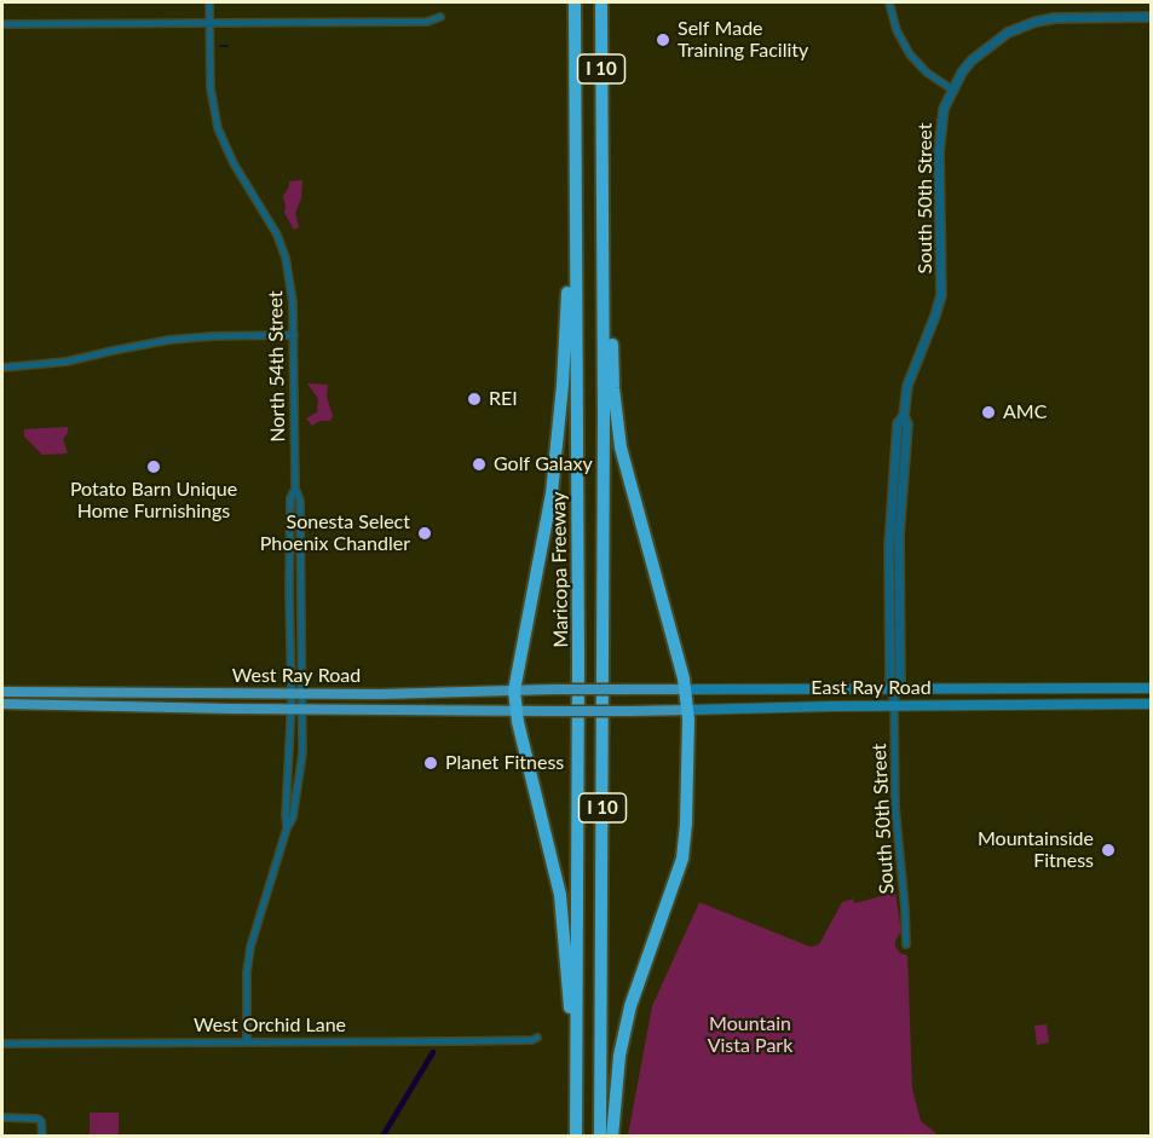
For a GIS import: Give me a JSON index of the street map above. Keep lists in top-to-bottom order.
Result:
{
  "streets": {
    "highway": ["I 10", "Maricopa Freeway"],
    "main road": ["West Ray Road", "East Ray Road"],
    "street": ["South 50th Street", "North 54th Street", "West Orchid Lane"]
  },
  "crossings": [
    ["South 50th Street", "East Ray Road"],
    ["North 54th Street", "West Ray Road"],
    ["North 54th Street", "West Orchid Lane"],
    ["West Ray Road", "East Ray Road"]
  ],
  "parks": ["Mountain Vista Park"],
  "places": [
    "Self Made Training Facility",
    "REI",
    "AMC",
    "Golf Galaxy",
    "Potato Barn Unique Home Furnishings",
    "Sonesta Select Phoenix Chandler",
    "Planet Fitness",
    "Mountainside Fitness"
  ]
}
